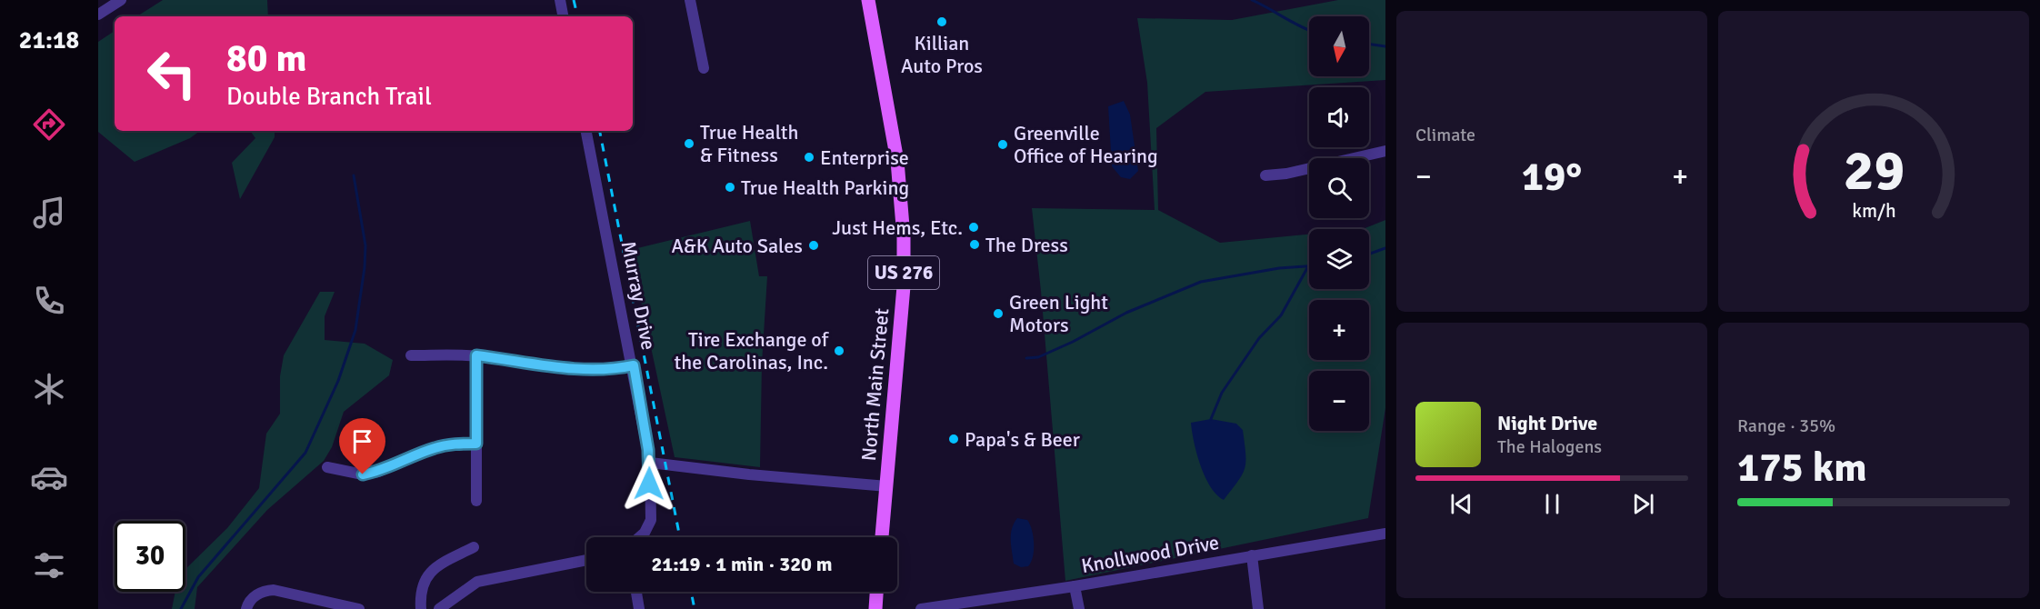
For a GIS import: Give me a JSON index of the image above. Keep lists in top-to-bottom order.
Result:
{
  "streets": {
    "main road": ["US 276", "North Main Street"],
    "street": ["Murray Drive", "Knollwood Drive"]
  },
  "places": [
    "Killian Auto Pros",
    "True Health & Fitness",
    "Greenville Office of Hearing",
    "Enterprise",
    "True Health Parking",
    "Just Hems, Etc.",
    "The Dress",
    "A&K Auto Sales",
    "Green Light Motors",
    "Tire Exchange of the Carolinas, Inc.",
    "Papa's & Beer"
  ],
  "north": "bottom",
  "page": {
    "tabs": "21:18",
    "tile": [
      "Climate",
      ["Range · 35%", "175 km"]
    ],
    "map_buttons": ["+", "−"],
    "turn": ["80 m", "Double Branch Trail"],
    "heat": ["−", "19°", "+"],
    "song": ["Night Drive", "The Halogens"],
    "limit": "30",
    "trip": "21:19 · 1 min · 320 m",
    "gauge": ["29", "km/h"]
  }
}
